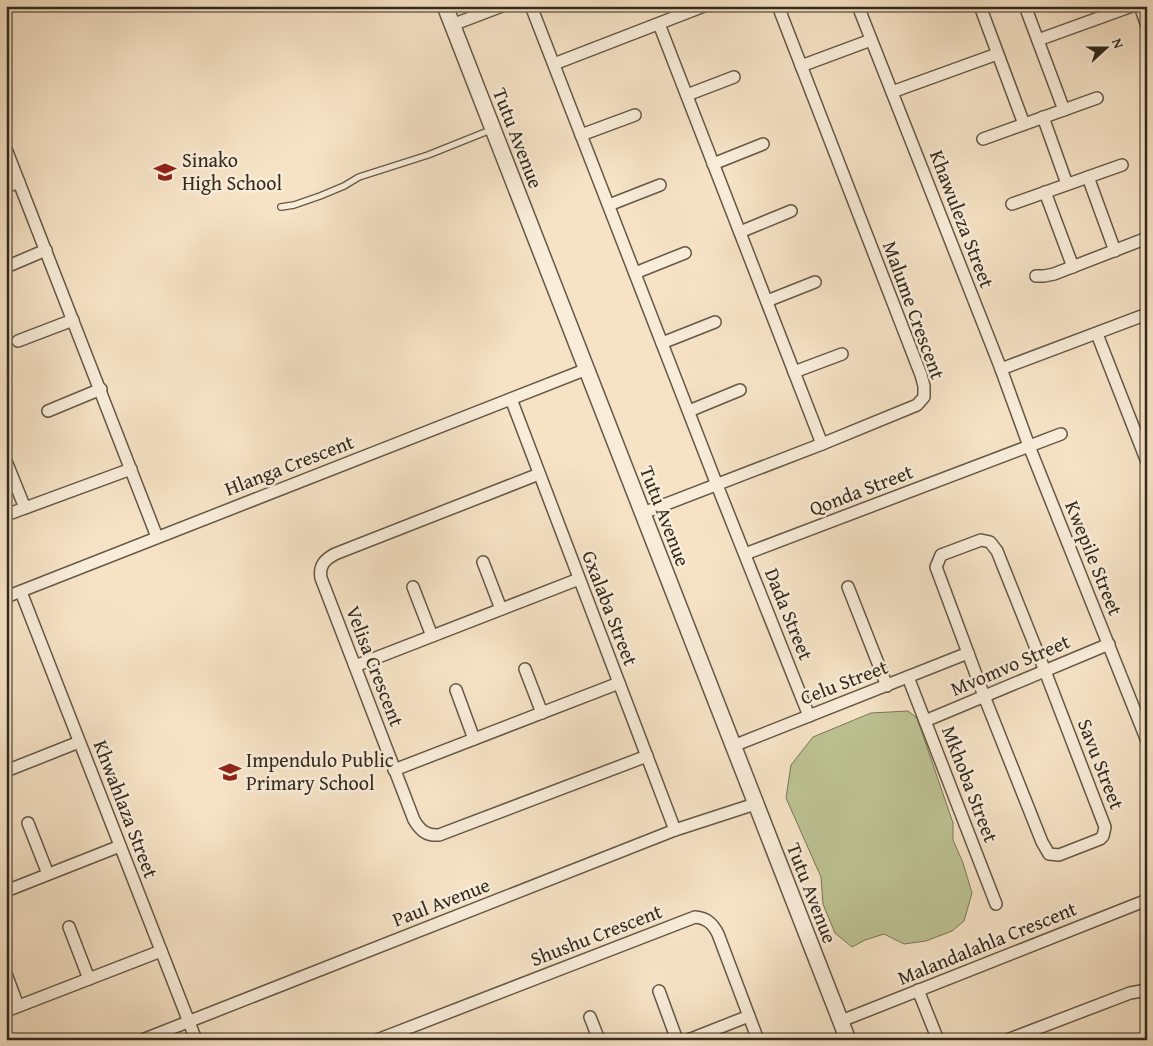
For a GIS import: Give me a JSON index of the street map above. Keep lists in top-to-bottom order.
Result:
{
  "streets": {
    "street": [
      "Tutu Avenue",
      "Khawuleza Street",
      "Malume Crescent",
      "Hlanga Crescent",
      "Qonda Street",
      "Kwepile Street",
      "Gxalaba Street",
      "Dada Street",
      "Mvomvo Street",
      "Velisa Crescent",
      "Celu Street",
      "Savu Street",
      "Mkhoba Street",
      "Khwahlaza Street",
      "Paul Avenue",
      "Shushu Crescent",
      "Malandalahla Crescent"
    ]
  },
  "crossings": [
    ["Tutu Avenue", "Malume Crescent"],
    ["Tutu Avenue", "Hlanga Crescent"],
    ["Tutu Avenue", "Celu Street"],
    ["Tutu Avenue", "Paul Avenue"],
    ["Tutu Avenue", "Malandalahla Crescent"],
    ["Khawuleza Street", "Qonda Street"],
    ["Khawuleza Street", "Kwepile Street"],
    ["Hlanga Crescent", "Gxalaba Street"],
    ["Hlanga Crescent", "Khwahlaza Street"],
    ["Qonda Street", "Kwepile Street"],
    ["Qonda Street", "Dada Street"],
    ["Kwepile Street", "Mvomvo Street"],
    ["Gxalaba Street", "Velisa Crescent"],
    ["Gxalaba Street", "Paul Avenue"],
    ["Dada Street", "Celu Street"],
    ["Mvomvo Street", "Savu Street"],
    ["Mvomvo Street", "Mkhoba Street"],
    ["Celu Street", "Savu Street"],
    ["Celu Street", "Mkhoba Street"],
    ["Khwahlaza Street", "Paul Avenue"]
  ],
  "places": {
    "school or university": ["Sinako High School", "Impendulo Public Primary School"]
  },
  "north": "right"
}
